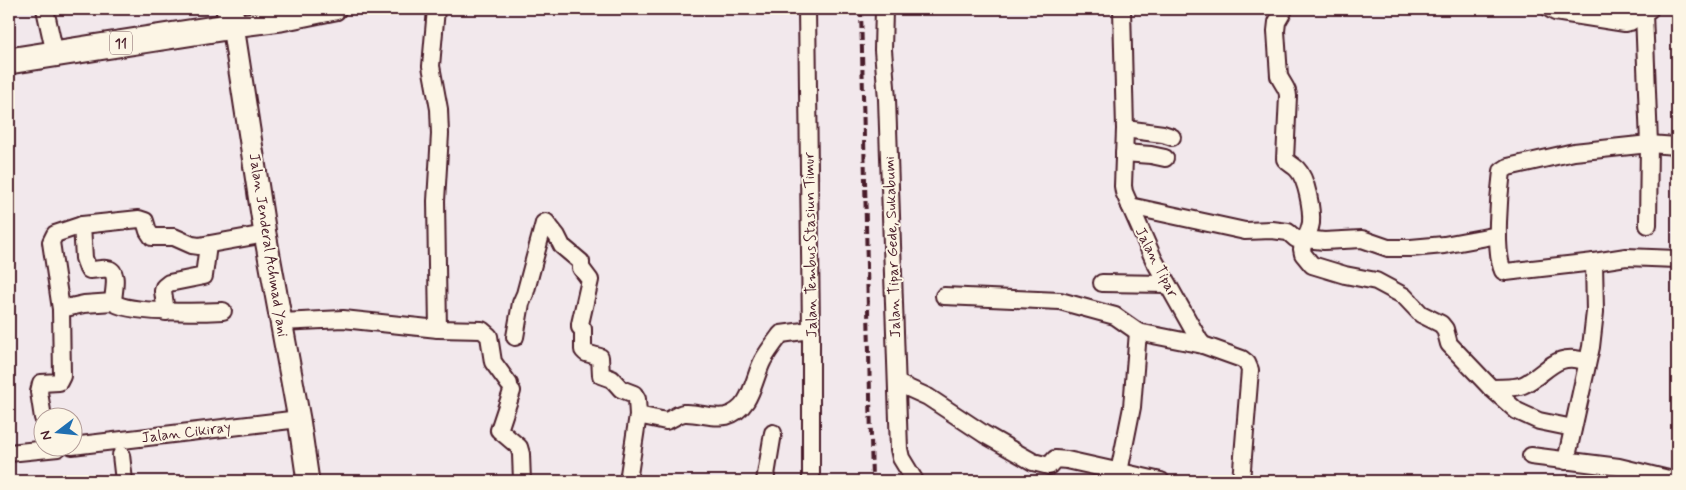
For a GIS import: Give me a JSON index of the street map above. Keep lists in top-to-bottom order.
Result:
{
  "streets": {
    "highway": ["11"],
    "main road": ["Jalan Jenderal Achmad Yani"],
    "street": [
      "Jalan Tembus Stasiun Timur",
      "Jalan Tipar Gede, Sukabumi",
      "Jalan Tipar",
      "Jalan Cikiray"
    ]
  },
  "crossings": [
    ["11", "Jalan Jenderal Achmad Yani"],
    ["Jalan Jenderal Achmad Yani", "Jalan Cikiray"]
  ],
  "north": "left"
}
